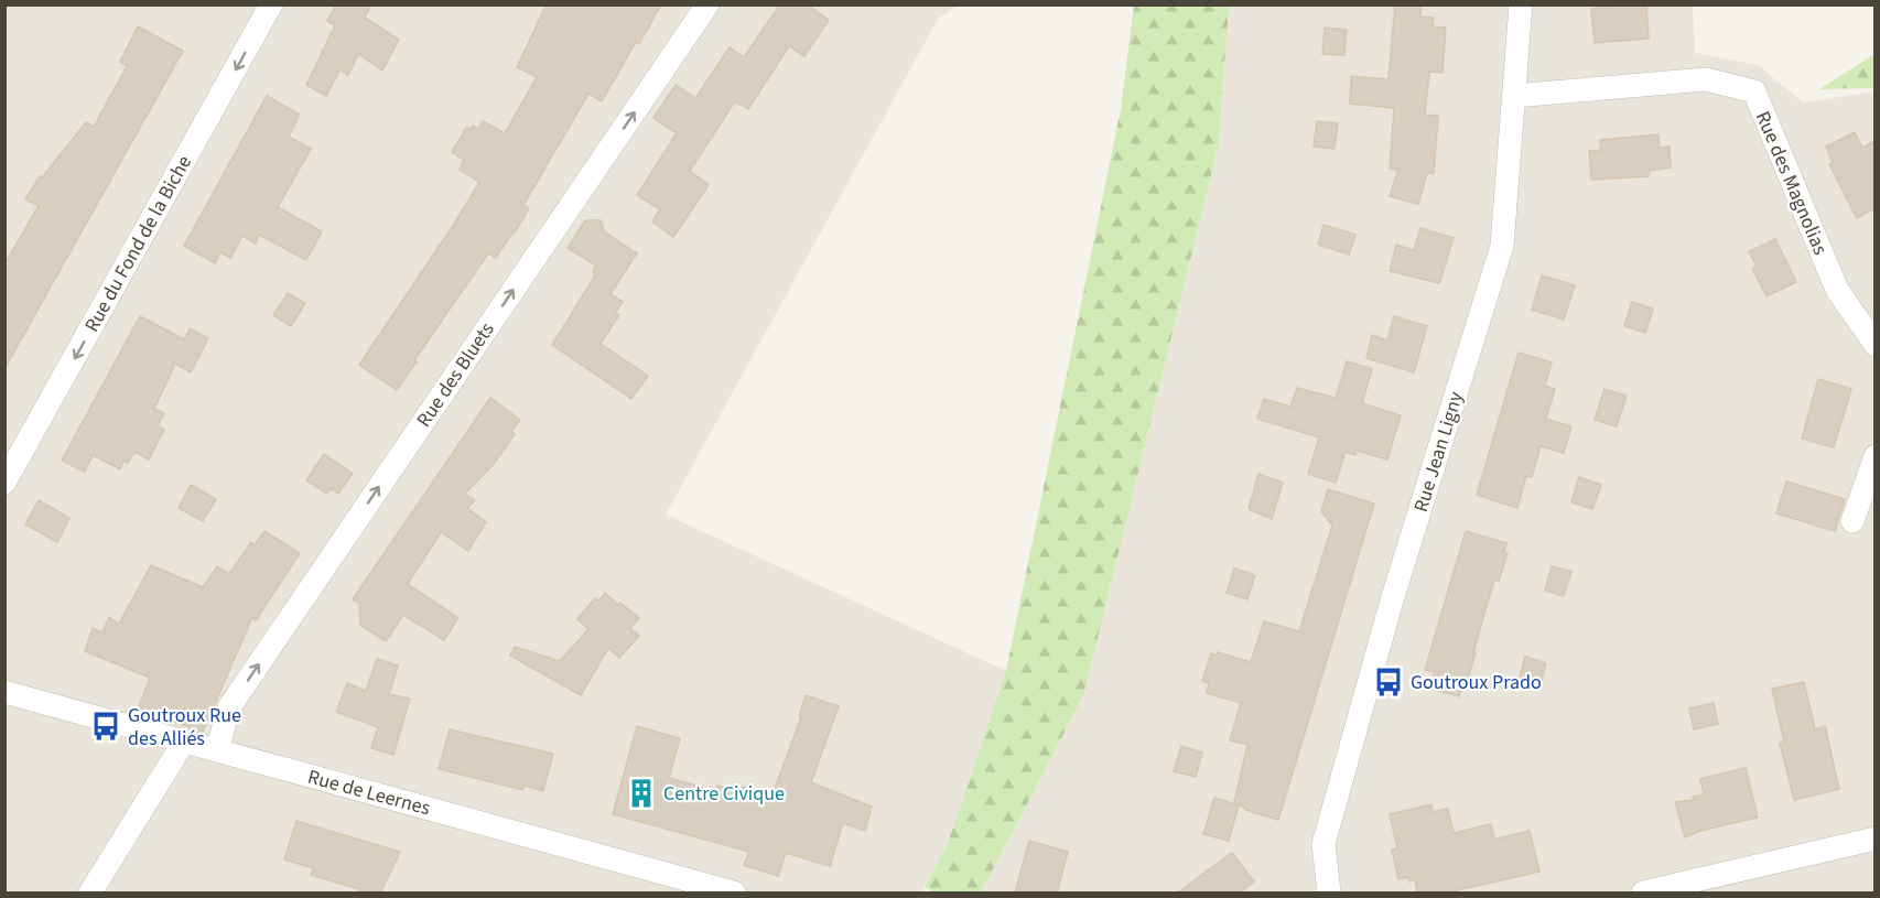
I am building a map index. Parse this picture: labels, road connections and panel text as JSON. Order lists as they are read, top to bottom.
{
  "streets": {
    "street": [
      "Rue des Magnolias",
      "Rue du Fond de la Biche",
      "Rue des Bluets",
      "Rue Jean Ligny",
      "Rue de Leernes"
    ]
  },
  "crossings": [
    ["Rue des Magnolias", "Rue Jean Ligny"],
    ["Rue des Bluets", "Rue de Leernes"]
  ],
  "one_way": ["Rue du Fond de la Biche", "Rue des Bluets"],
  "places": {
    "bus stop": ["Goutroux Prado", "Goutroux Rue des Alliés"],
    "building": ["Centre Civique"]
  }
}
